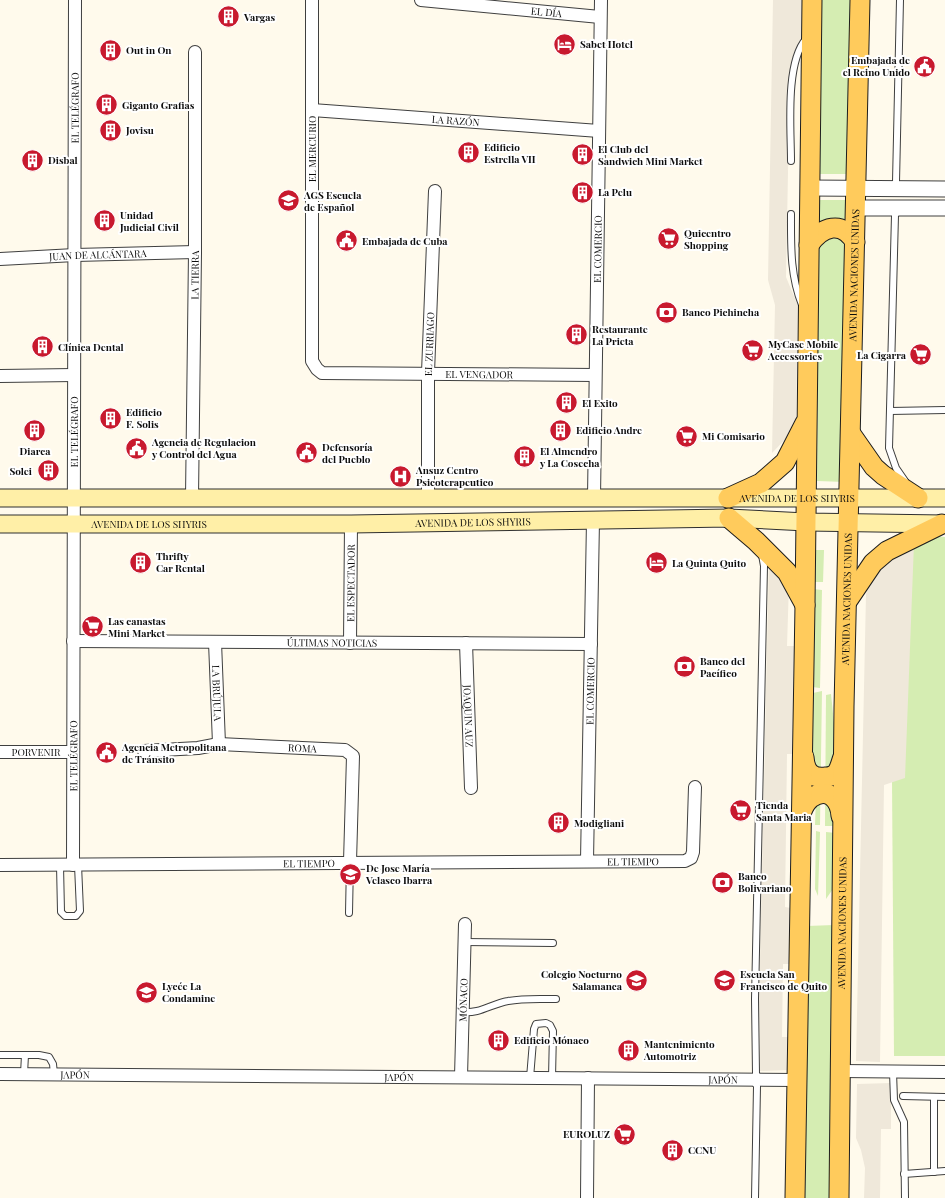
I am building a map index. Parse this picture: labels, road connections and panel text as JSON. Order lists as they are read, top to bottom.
{
  "streets": {
    "main road": ["AVENIDA NACIONES UNIDAS", "AVENIDA DE LOS SHYRIS"],
    "street": [
      "EL DÍA",
      "EL TELÉGRAFO",
      "LA RAZÓN",
      "EL MERCURIO",
      "EL COMERCIO",
      "JUAN DE ALCÁNTARA",
      "LA TIERRA",
      "EL ZURRIAGO",
      "EL VENGADOR",
      "EL ESPECTADOR",
      "ÚLTIMAS NOTICIAS",
      "LA BRÚJULA",
      "JOAQUIN AUZ",
      "ROMA",
      "PORVENIR",
      "EL TIEMPO",
      "MÓNACO",
      "JAPÓN"
    ]
  },
  "crossings": [
    ["EL DÍA", "EL COMERCIO"],
    ["EL TELÉGRAFO", "JUAN DE ALCÁNTARA"],
    ["EL TELÉGRAFO", "AVENIDA DE LOS SHYRIS"],
    ["EL TELÉGRAFO", "ÚLTIMAS NOTICIAS"],
    ["EL TELÉGRAFO", "PORVENIR"],
    ["EL TELÉGRAFO", "EL TIEMPO"],
    ["LA RAZÓN", "EL MERCURIO"],
    ["LA RAZÓN", "EL COMERCIO"],
    ["EL MERCURIO", "EL VENGADOR"],
    ["EL COMERCIO", "EL VENGADOR"],
    ["EL COMERCIO", "AVENIDA DE LOS SHYRIS"],
    ["EL COMERCIO", "ÚLTIMAS NOTICIAS"],
    ["EL COMERCIO", "EL TIEMPO"],
    ["JUAN DE ALCÁNTARA", "LA TIERRA"],
    ["LA TIERRA", "AVENIDA DE LOS SHYRIS"],
    ["AVENIDA NACIONES UNIDAS", "AVENIDA DE LOS SHYRIS"],
    ["EL ZURRIAGO", "EL VENGADOR"],
    ["EL ZURRIAGO", "AVENIDA DE LOS SHYRIS"],
    ["AVENIDA DE LOS SHYRIS", "EL ESPECTADOR"],
    ["EL ESPECTADOR", "ÚLTIMAS NOTICIAS"],
    ["ÚLTIMAS NOTICIAS", "LA BRÚJULA"],
    ["ÚLTIMAS NOTICIAS", "JOAQUIN AUZ"],
    ["LA BRÚJULA", "ROMA"],
    ["ROMA", "EL TIEMPO"],
    ["MÓNACO", "JAPÓN"]
  ],
  "places": {
    "building": [
      "Vargas",
      "Out in On",
      "Giganto Grafias",
      "Jovisu",
      "Edificio Estrella VII",
      "El Club del Sandwich Mini Market",
      "Disbal",
      "La Pelu",
      "Unidad Judicial Civil",
      "Restaurante La Prieta",
      "Clínica Dental",
      "El Exito",
      "Edificio F. Solis",
      "Edificio Andre",
      "Diarca",
      "El Almendro y La Cosecha",
      "Solei",
      "Thrifty Car Rental",
      "Modigliani",
      "Edificio Mónaco",
      "Mantenimiento Automotriz",
      "CCNU"
    ],
    "hotel": ["Sabet Hotel", "La Quinta Quito"],
    "public building": [
      "Embajada de el Reino Unido",
      "Embajada de Cuba",
      "Agencia de Regulacion y Control del Agua",
      "Defensoría del Pueblo",
      "Agencia Metropolitana de Tránsito"
    ],
    "school or university": [
      "AGS Escuela de Español",
      "De Jose María Velasco Ibarra",
      "Colegio Nocturno Salamanca",
      "Escuela San Francisco de Quito",
      "Lycée La Condamine"
    ],
    "supermarket": [
      "Quicentro Shopping",
      "MyCase Mobile Accessories",
      "La Cigarra",
      "Mi Comisario",
      "Las canastas Mini Market",
      "Tienda Santa Maria",
      "EUROLUZ"
    ],
    "bank": ["Banco Pichincha", "Banco del Pacífico", "Banco Bolivariano"],
    "hospital": ["Ansuz Centro Psicoterapeutico"]
  }
}
